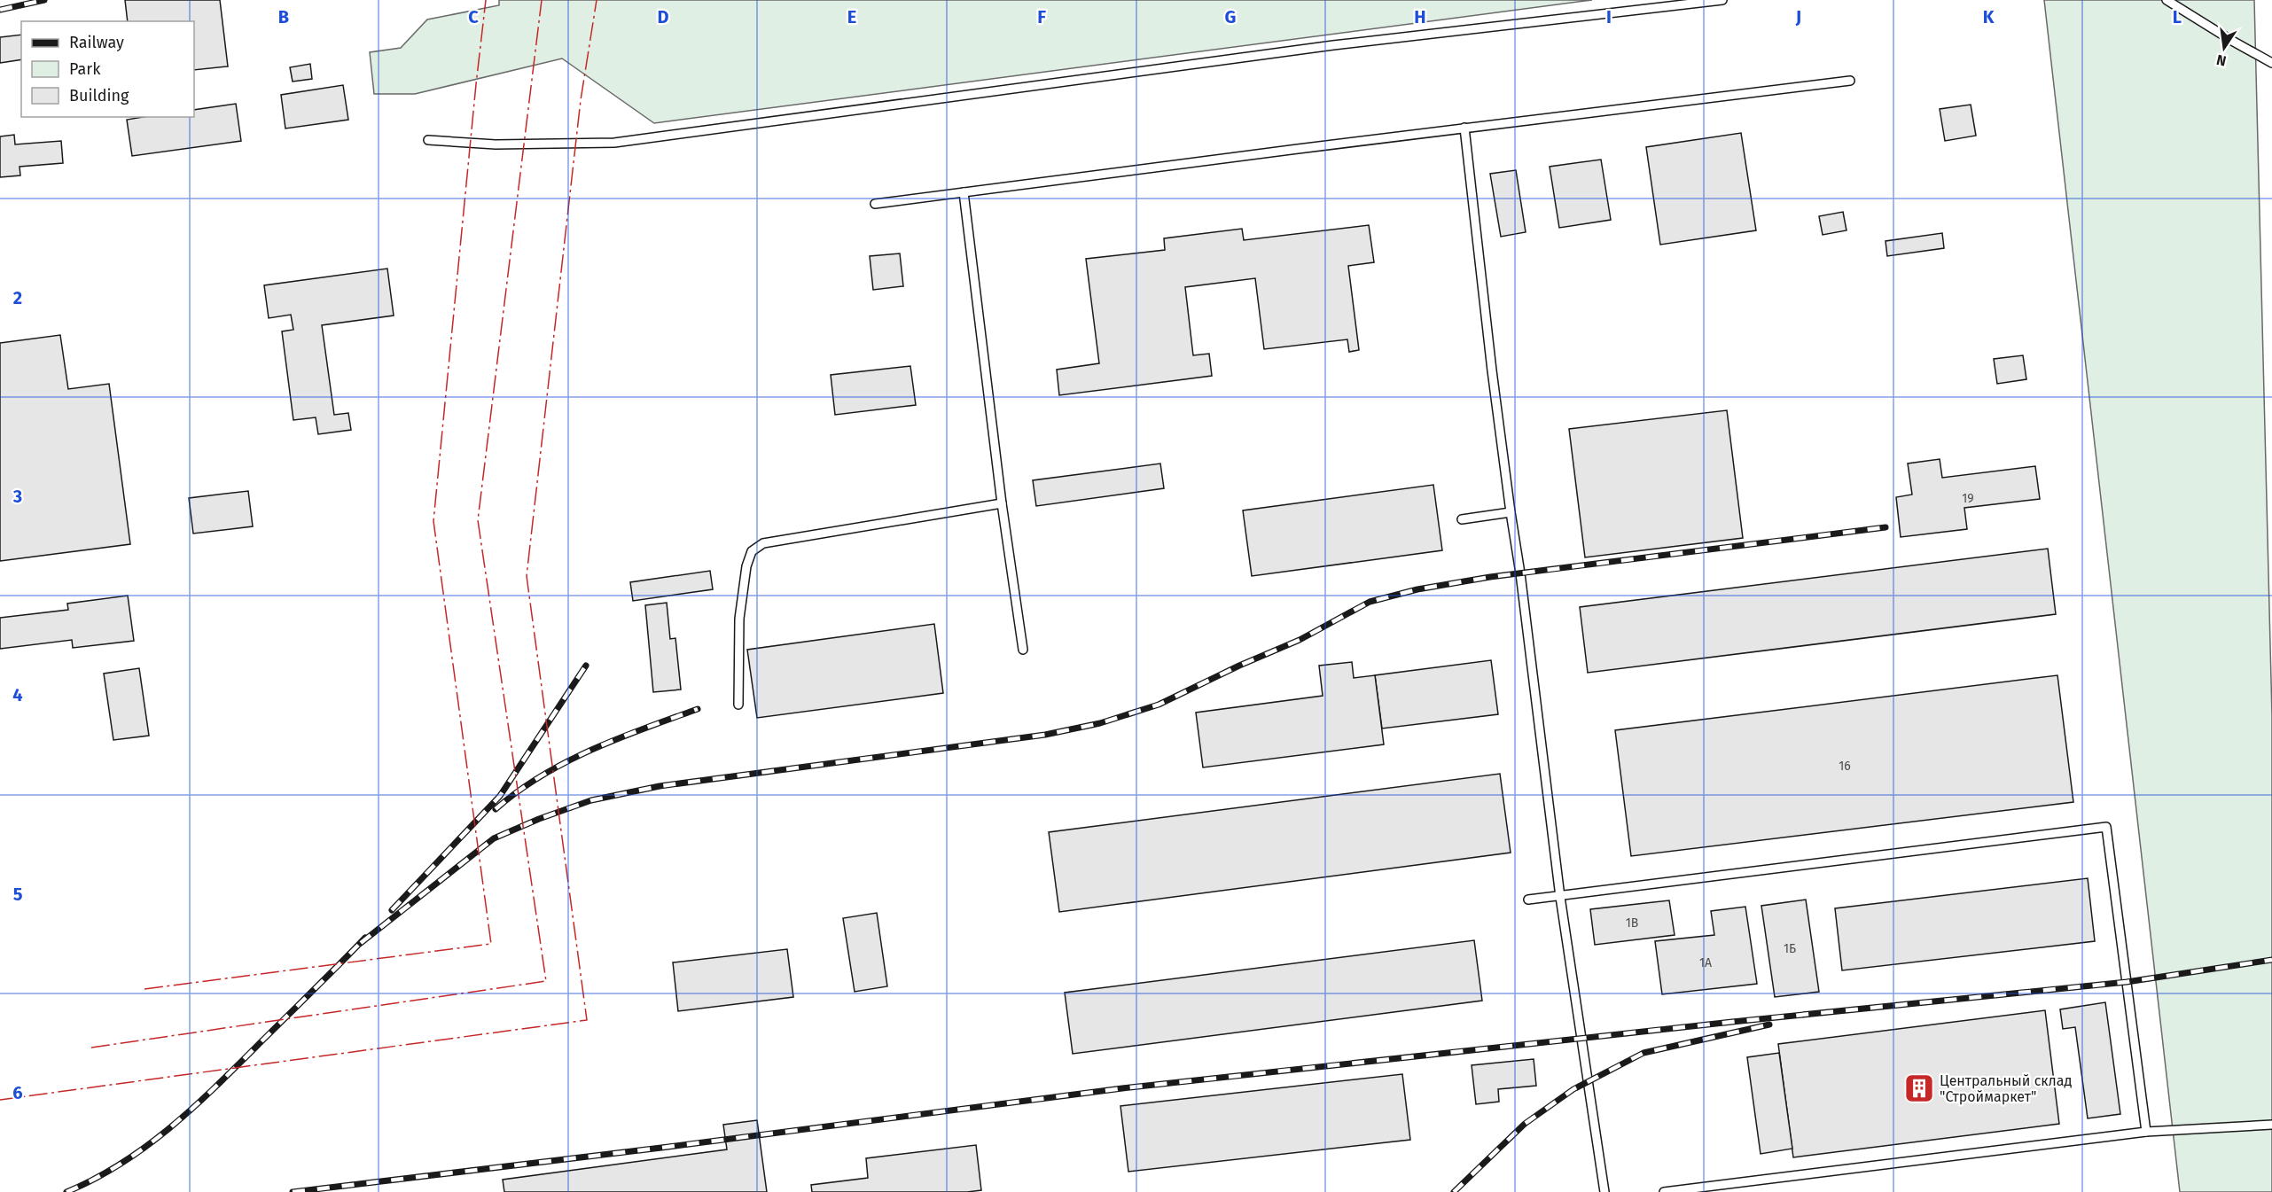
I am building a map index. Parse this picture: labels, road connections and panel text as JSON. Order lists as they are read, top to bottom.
{
  "places": {
    "building": ["Центральный склад \"Строймаркет\""]
  },
  "house_numbers": [
    "19",
    "16",
    "1В",
    "1Б",
    "1А"
  ],
  "legend": ["Railway", "Park", "Building"],
  "north": "bottom",
  "grid": {
    "columns": [
      "B",
      "C",
      "D",
      "E",
      "F",
      "G",
      "H",
      "I",
      "J",
      "K",
      "L"
    ],
    "rows": [
      "2",
      "3",
      "4",
      "5",
      "6"
    ]
  }
}
